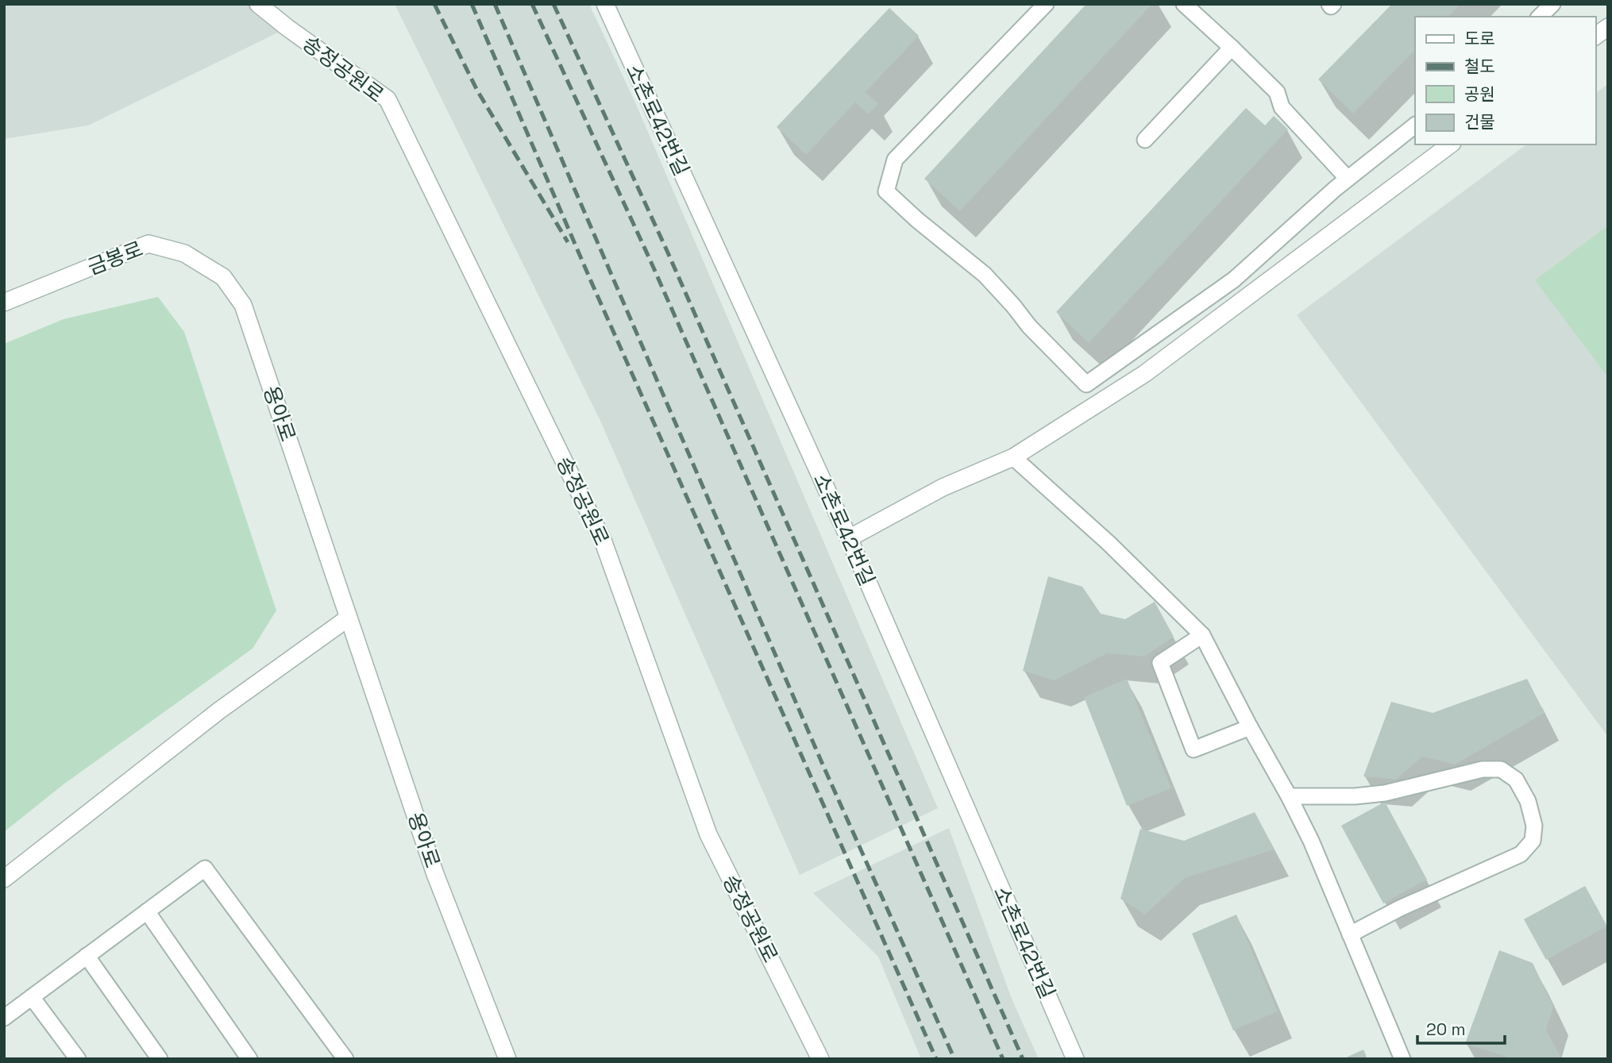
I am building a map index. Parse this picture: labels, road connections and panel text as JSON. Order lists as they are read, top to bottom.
{
  "streets": {
    "street": [
      "송정공원로",
      "소촌로42번길",
      "금봉로",
      "용아로"
    ]
  },
  "crossings": [
    ["금봉로", "용아로"]
  ],
  "legend": [
    "도로",
    "철도",
    "공원",
    "건물"
  ],
  "scale_bar": "20 m"
}
